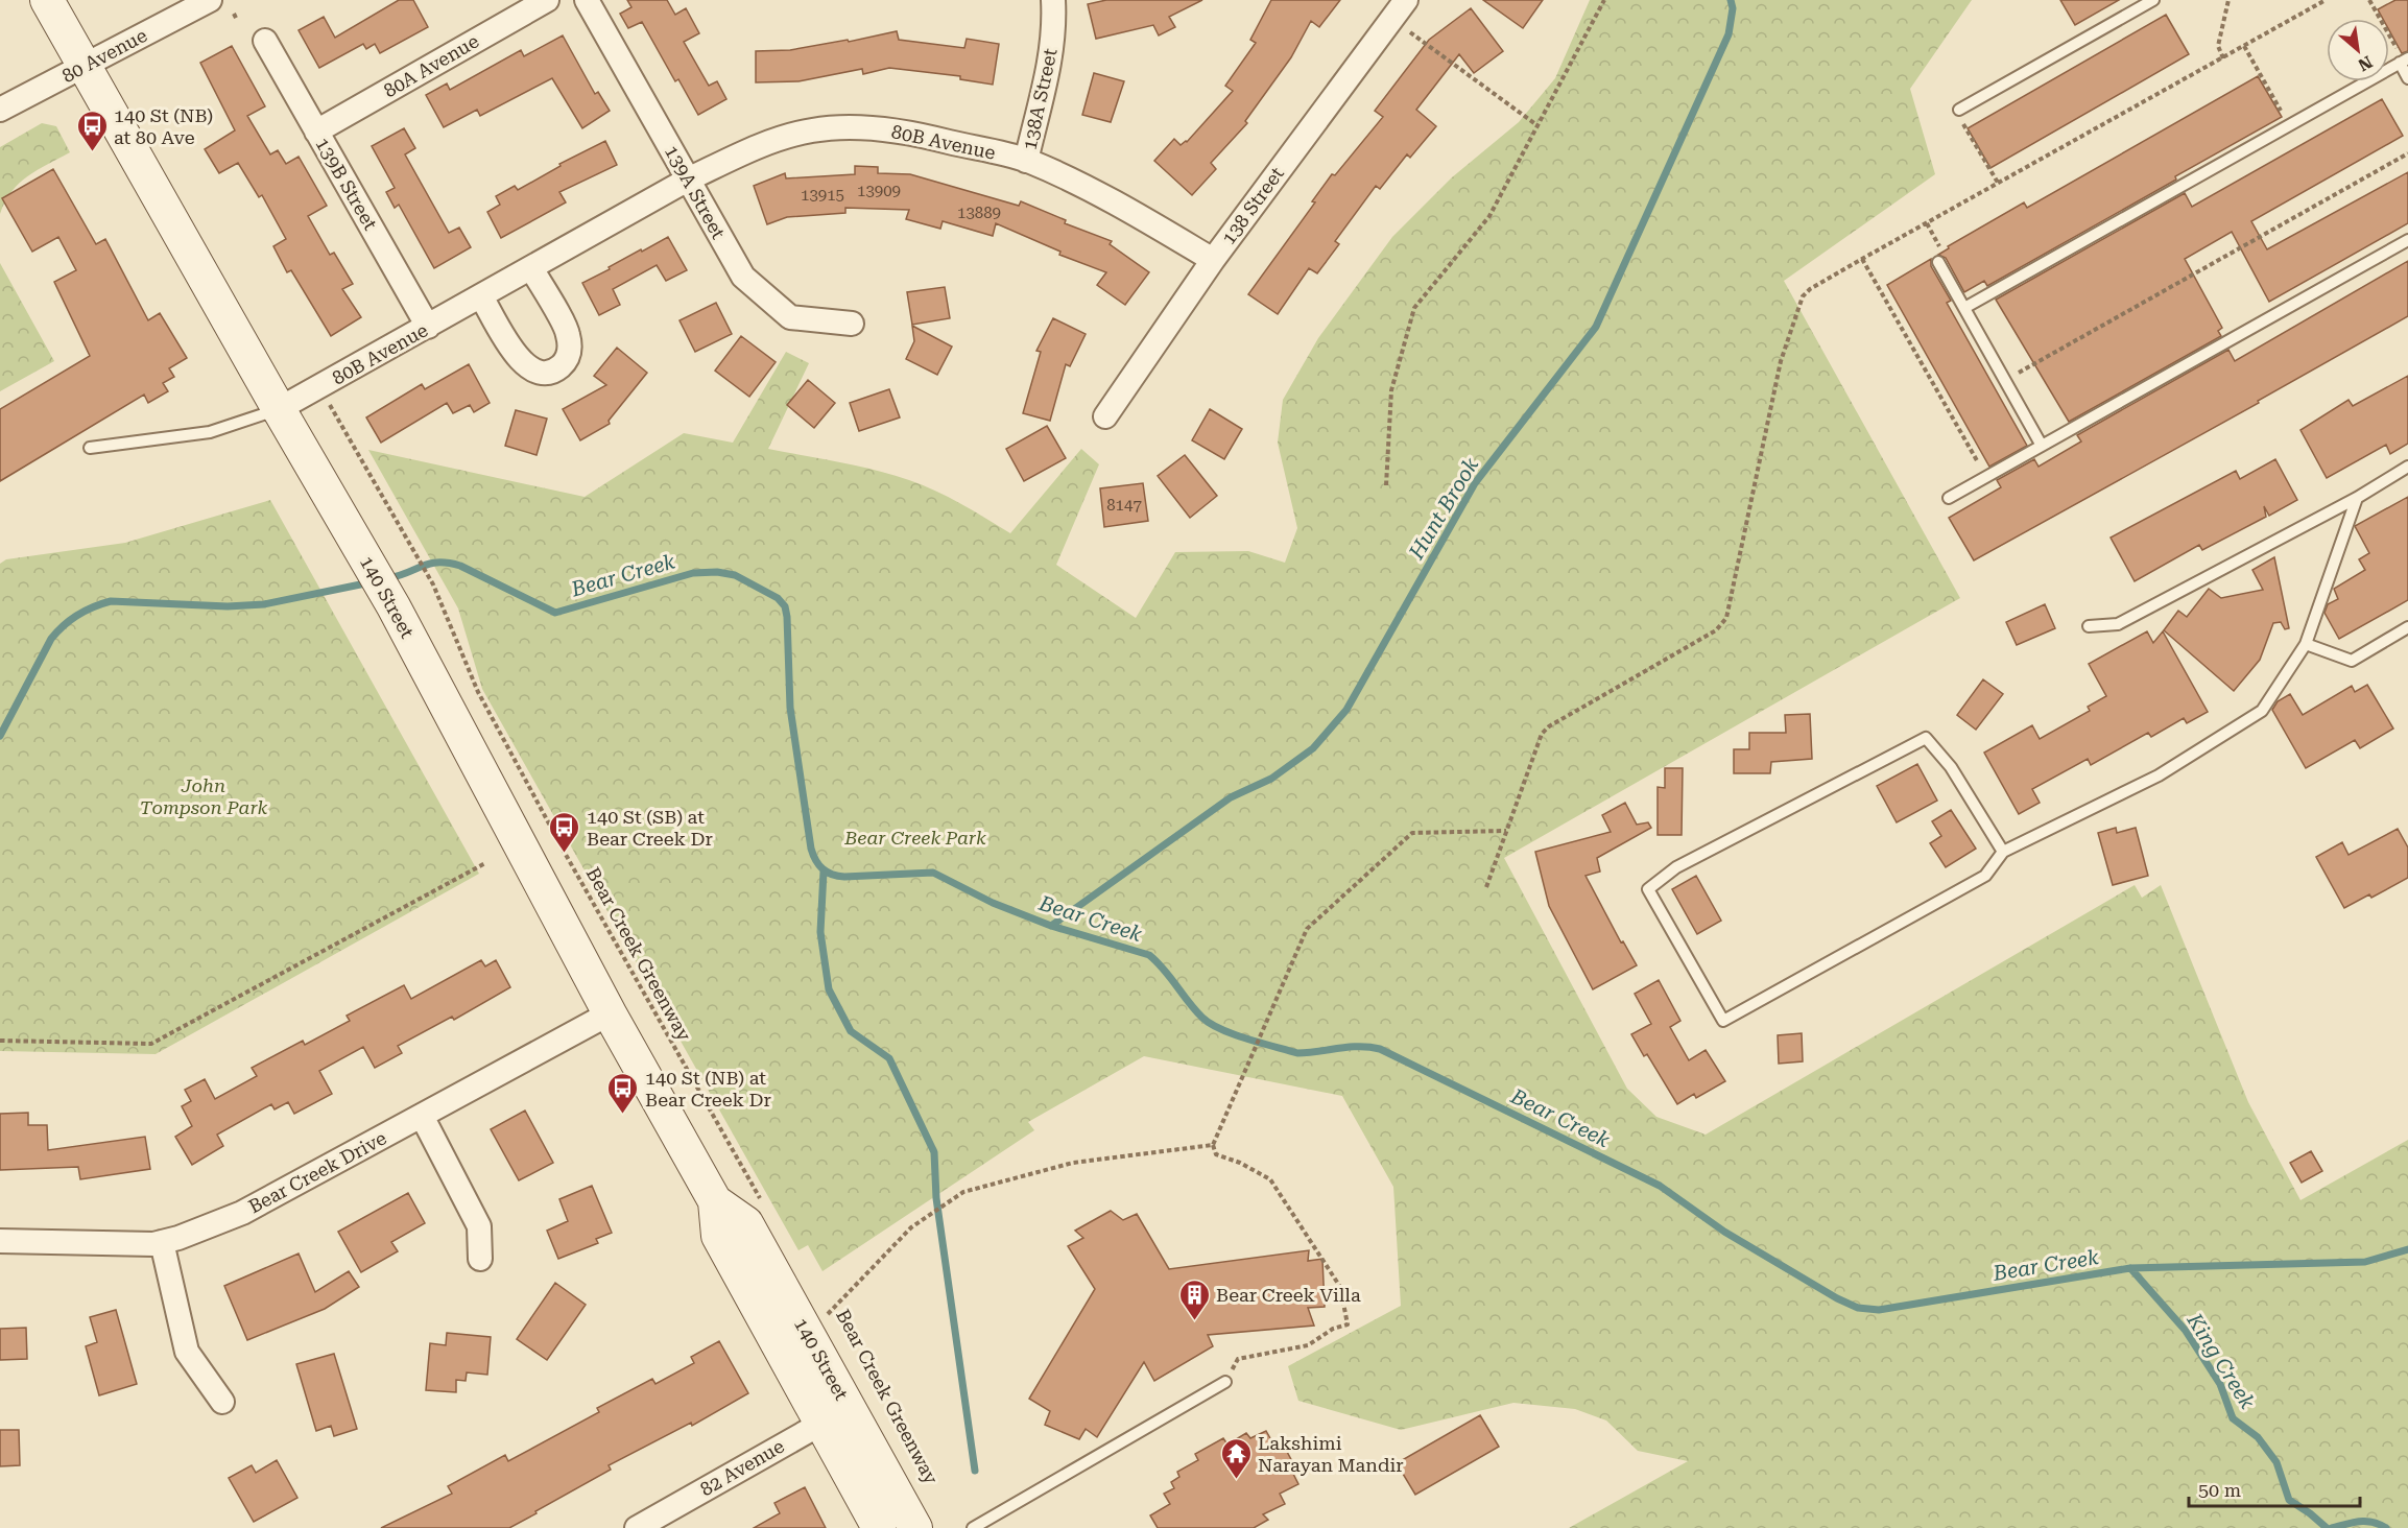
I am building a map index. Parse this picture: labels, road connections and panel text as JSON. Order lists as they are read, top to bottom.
{
  "streets": {
    "main road": ["140 Street"],
    "street": [
      "80 Avenue",
      "80A Avenue",
      "138A Street",
      "80B Avenue",
      "139B Street",
      "139A Street",
      "138 Street",
      "Bear Creek Drive",
      "82 Avenue"
    ],
    "path": ["Bear Creek Greenway"]
  },
  "crossings": [
    ["80 Avenue", "140 Street"],
    ["80A Avenue", "139B Street"],
    ["138A Street", "80B Avenue"],
    ["80B Avenue", "139B Street"],
    ["80B Avenue", "139A Street"],
    ["80B Avenue", "138 Street"],
    ["80B Avenue", "140 Street"],
    ["140 Street", "Bear Creek Drive"],
    ["140 Street", "82 Avenue"]
  ],
  "water": ["Hunt Brook", "Bear Creek", "King Creek"],
  "parks": ["John Tompson Park", "Bear Creek Park"],
  "places": {
    "bus stop": ["140 St (NB) at 80 Ave", "140 St (SB) at Bear Creek Dr", "140 St (NB) at Bear Creek Dr"],
    "building": ["Bear Creek Villa"],
    "temple": ["Lakshimi Narayan Mandir"]
  },
  "house_numbers": [
    "13909",
    "13915",
    "13889",
    "8147"
  ],
  "scale_bar": "50 m",
  "north": "bottom right"
}
